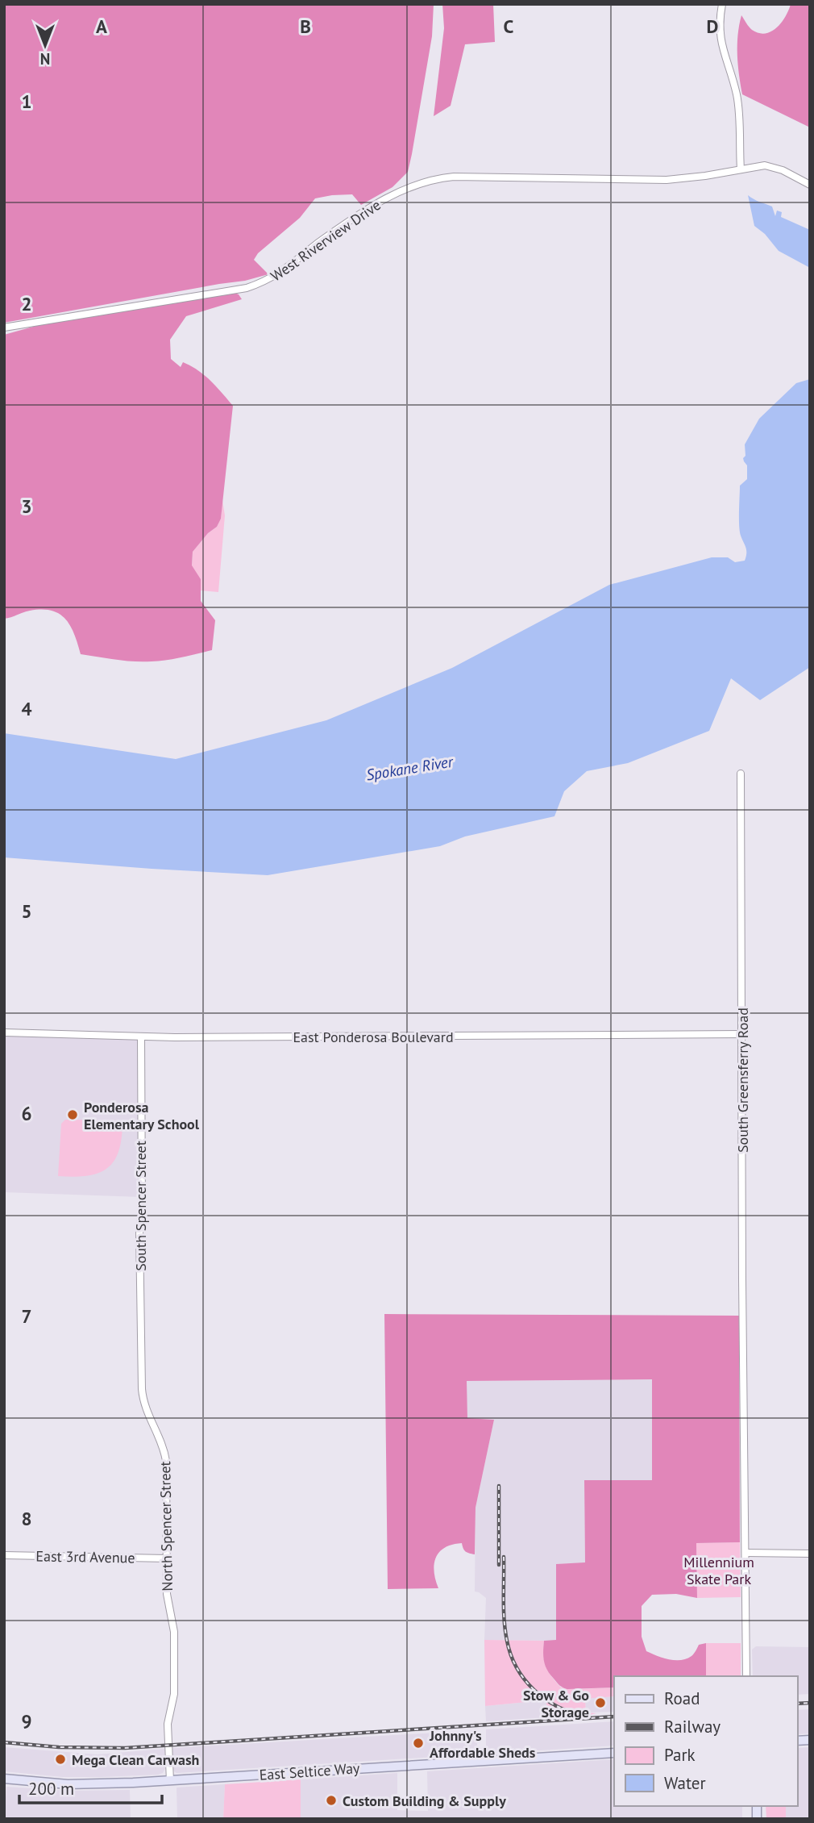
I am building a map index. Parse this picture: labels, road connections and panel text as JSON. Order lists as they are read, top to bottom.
{
  "streets": {
    "main road": ["East Seltice Way"],
    "street": [
      "West Riverview Drive",
      "East Ponderosa Boulevard",
      "South Greensferry Road",
      "South Spencer Street",
      "North Spencer Street",
      "East 3rd Avenue"
    ]
  },
  "crossings": [
    ["East Ponderosa Boulevard", "South Greensferry Road"],
    ["East Ponderosa Boulevard", "South Spencer Street"],
    ["South Spencer Street", "North Spencer Street"],
    ["North Spencer Street", "East 3rd Avenue"],
    ["North Spencer Street", "East Seltice Way"]
  ],
  "water": ["Spokane River"],
  "parks": ["Millennium Skate Park"],
  "places": [
    "Ponderosa Elementary School",
    "Stow & Go Storage",
    "Johnny's Affordable Sheds",
    "Mega Clean Carwash",
    "Custom Building & Supply"
  ],
  "legend": [
    "Road",
    "Railway",
    "Park",
    "Water"
  ],
  "scale_bar": "200 m",
  "north": "bottom",
  "grid": {
    "columns": [
      "A",
      "B",
      "C",
      "D"
    ],
    "rows": [
      "1",
      "2",
      "3",
      "4",
      "5",
      "6",
      "7",
      "8",
      "9"
    ]
  }
}
